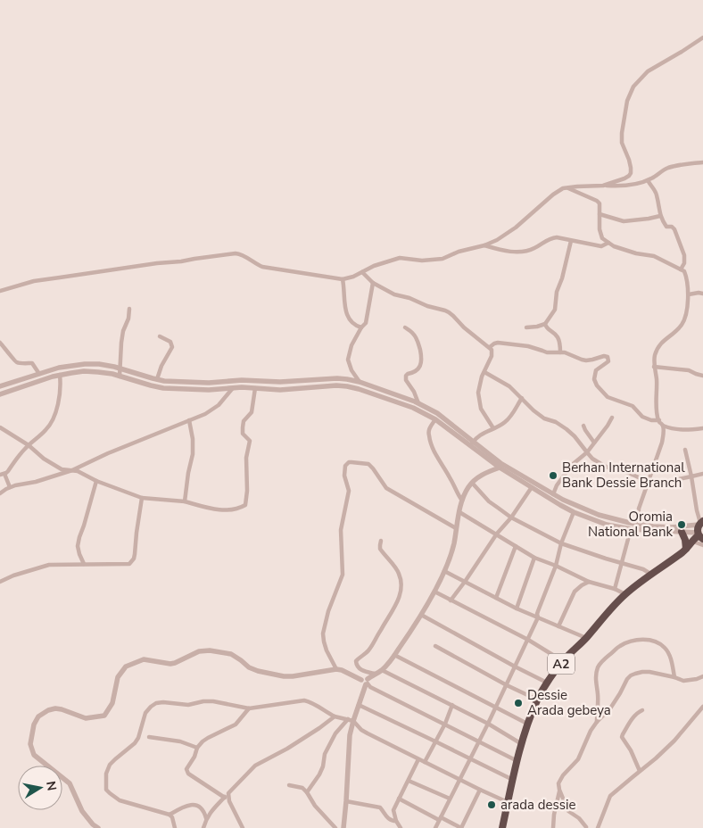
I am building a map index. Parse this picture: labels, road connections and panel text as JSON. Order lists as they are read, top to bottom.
{
  "streets": {
    "highway": ["A2"]
  },
  "places": [
    "Berhan International Bank Dessie Branch",
    "Oromia National Bank",
    "Dessie Arada gebeya",
    "arada dessie"
  ],
  "north": "right"
}
